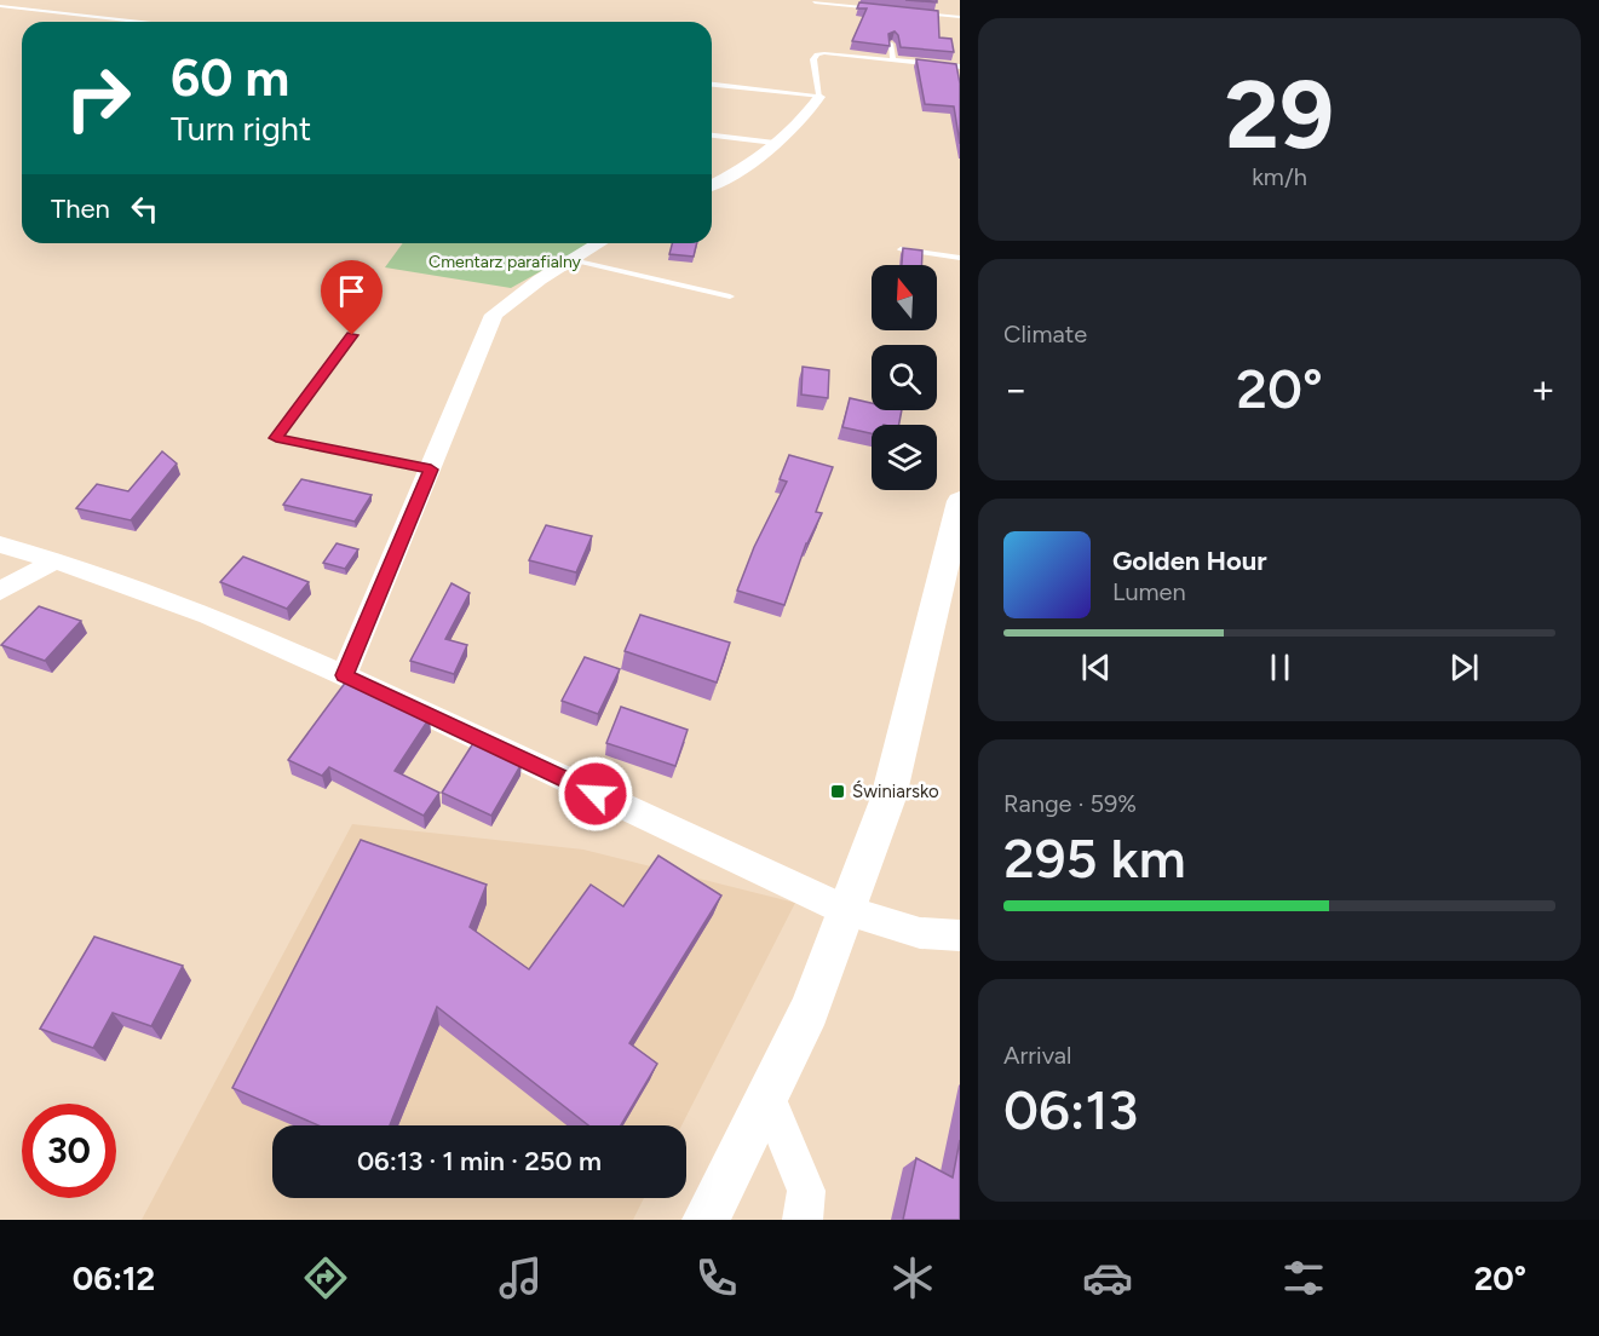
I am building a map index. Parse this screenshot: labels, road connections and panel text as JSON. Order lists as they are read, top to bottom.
{
  "parks": ["Cmentarz parafialny"],
  "places": {
    "transit": ["Świniarsko"]
  },
  "north": "top",
  "page": {
    "tile": [
      ["29", "km/h"],
      "Climate",
      ["Range · 59%", "295 km"],
      ["Arrival", "06:13"]
    ],
    "turn": ["60 m", "Turn right"],
    "then": "Then",
    "heat": ["−", "20°", "+"],
    "song": ["Golden Hour", "Lumen"],
    "limit": "30",
    "trip": "06:13 · 1 min · 250 m",
    "tabs": ["06:12", "20°"]
  }
}
